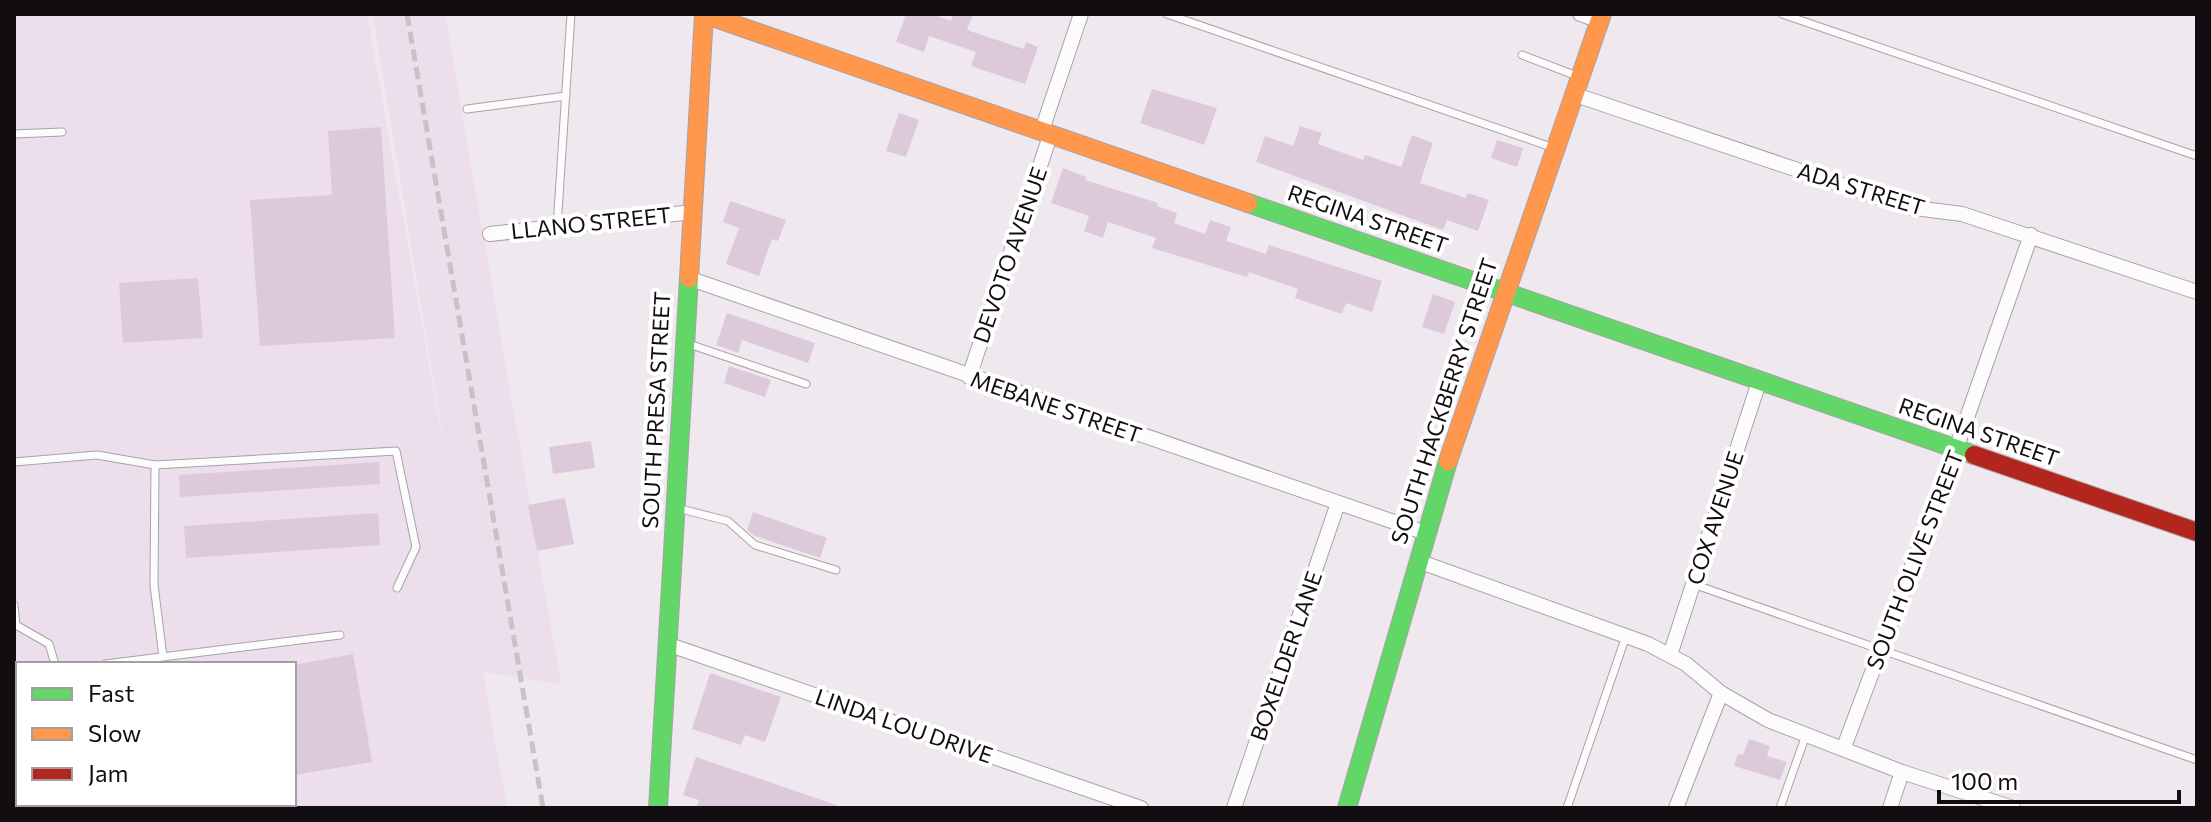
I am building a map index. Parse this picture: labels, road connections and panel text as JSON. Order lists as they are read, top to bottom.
{
  "streets": {
    "main road": ["REGINA STREET", "SOUTH HACKBERRY STREET", "SOUTH PRESA STREET"],
    "street": [
      "ADA STREET",
      "LLANO STREET",
      "DEVOTO AVENUE",
      "MEBANE STREET",
      "COX AVENUE",
      "SOUTH OLIVE STREET",
      "BOXELDER LANE",
      "LINDA LOU DRIVE"
    ]
  },
  "crossings": [
    ["ADA STREET", "SOUTH HACKBERRY STREET"],
    ["ADA STREET", "SOUTH OLIVE STREET"],
    ["REGINA STREET", "DEVOTO AVENUE"],
    ["REGINA STREET", "SOUTH HACKBERRY STREET"],
    ["REGINA STREET", "SOUTH PRESA STREET"],
    ["REGINA STREET", "COX AVENUE"],
    ["REGINA STREET", "SOUTH OLIVE STREET"],
    ["LLANO STREET", "SOUTH PRESA STREET"],
    ["DEVOTO AVENUE", "MEBANE STREET"],
    ["SOUTH HACKBERRY STREET", "MEBANE STREET"],
    ["MEBANE STREET", "SOUTH PRESA STREET"],
    ["MEBANE STREET", "BOXELDER LANE"],
    ["SOUTH PRESA STREET", "LINDA LOU DRIVE"]
  ],
  "legend": ["Fast", "Slow", "Jam"],
  "scale_bar": "100 m"
}
